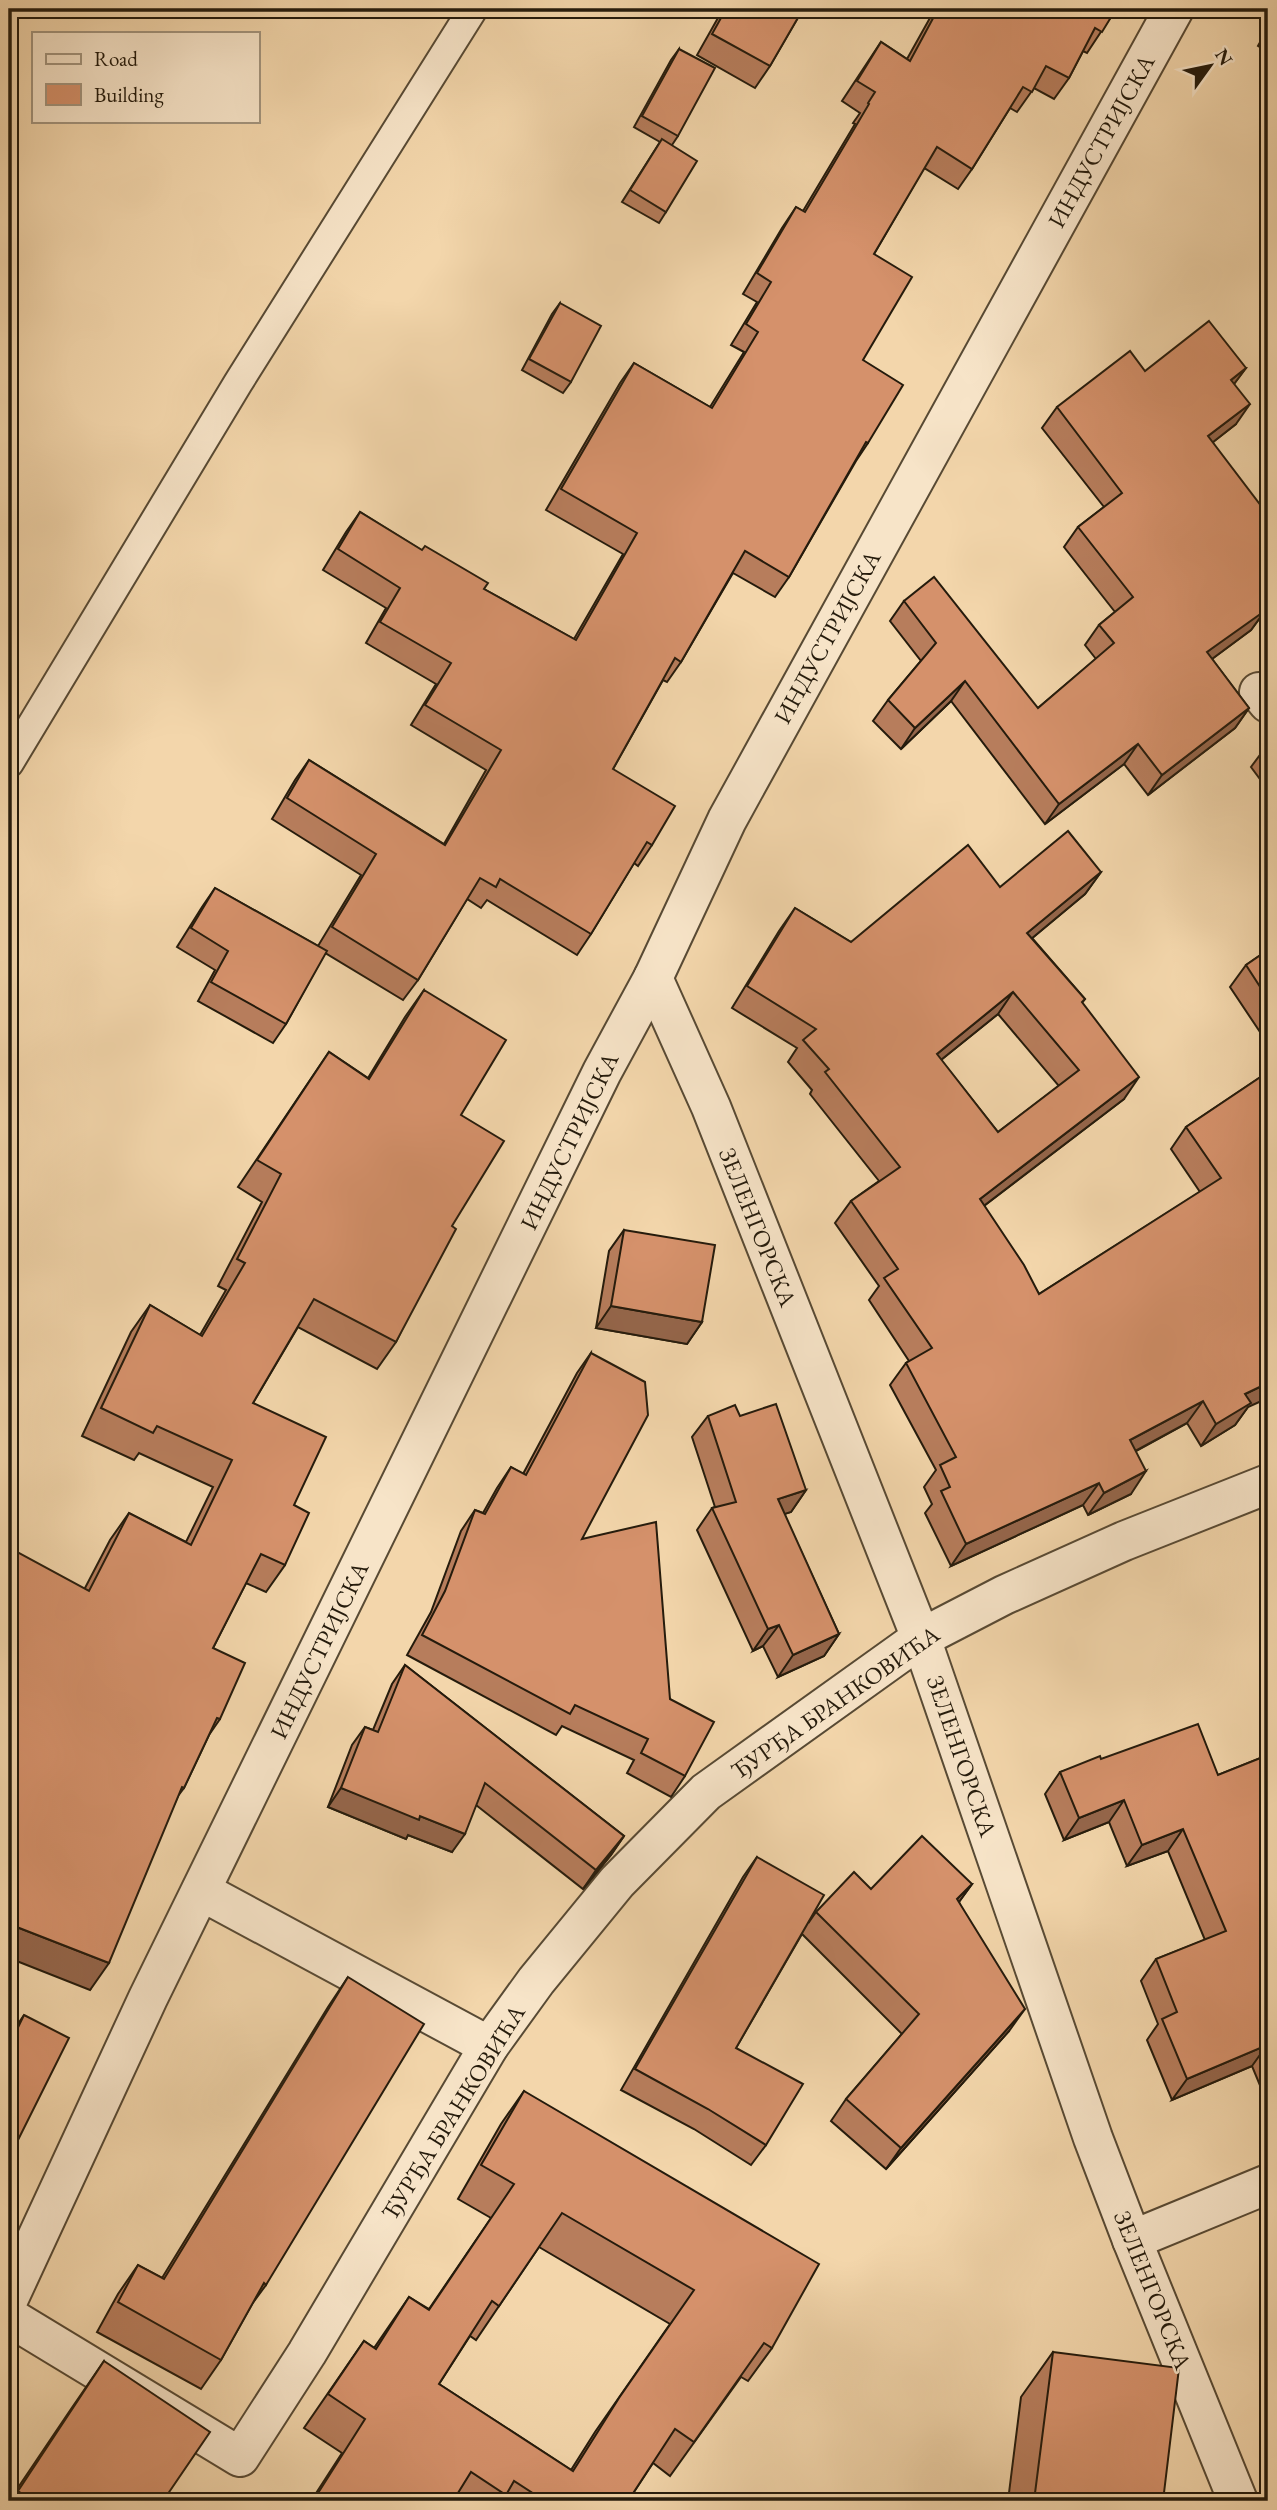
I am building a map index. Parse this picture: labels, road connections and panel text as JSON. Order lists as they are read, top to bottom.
{
  "streets": {
    "street": ["ИНДУСТРИЈСКА", "ЗЕЛЕНГОРСКА", "ЂУРЂА БРАНКОВИЋА"]
  },
  "crossings": [
    ["ИНДУСТРИЈСКА", "ЗЕЛЕНГОРСКА"],
    ["ЗЕЛЕНГОРСКА", "ЂУРЂА БРАНКОВИЋА"]
  ],
  "legend": ["Road", "Building"],
  "north": "top right"
}
